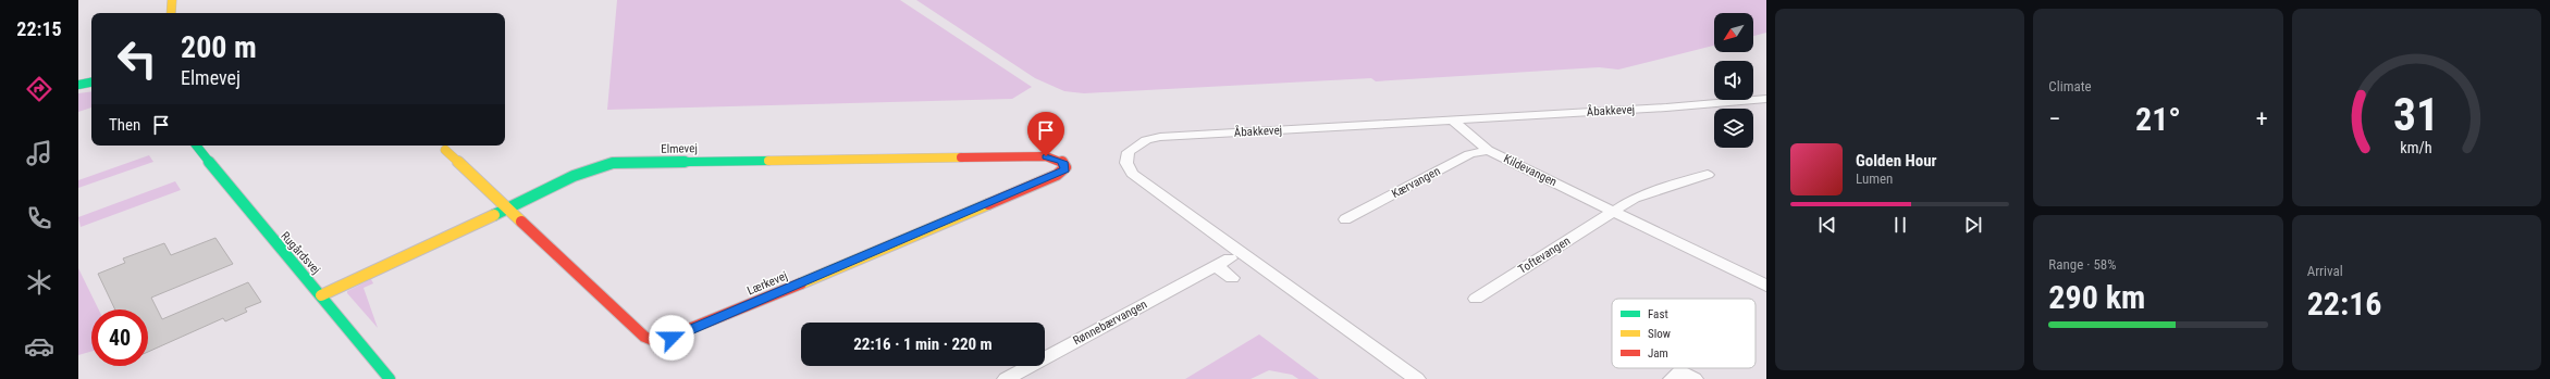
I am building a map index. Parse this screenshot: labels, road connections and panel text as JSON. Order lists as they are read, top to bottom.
{
  "streets": {
    "street": [
      "Åbakkevej",
      "Elmevej",
      "Kildevangen",
      "Kærvangen",
      "Rugårdsvej",
      "Toftevangen",
      "Lærkevej",
      "Rønnebærvangen"
    ]
  },
  "crossings": [
    ["Åbakkevej", "Kildevangen"],
    ["Elmevej", "Rugårdsvej"],
    ["Elmevej", "Lærkevej"],
    ["Kildevangen", "Kærvangen"],
    ["Kildevangen", "Toftevangen"]
  ],
  "legend": ["Fast", "Slow", "Jam"],
  "north": "bottom left",
  "page": {
    "tabs": "22:15",
    "tile": [
      "Climate",
      ["Range · 58%", "290 km"],
      ["Arrival", "22:16"]
    ],
    "turn": ["200 m", "Elmevej"],
    "heat": ["−", "21°", "+"],
    "then": "Then",
    "song": ["Golden Hour", "Lumen"],
    "limit": "40",
    "trip": "22:16 · 1 min · 220 m",
    "gauge": ["31", "km/h"]
  }
}
